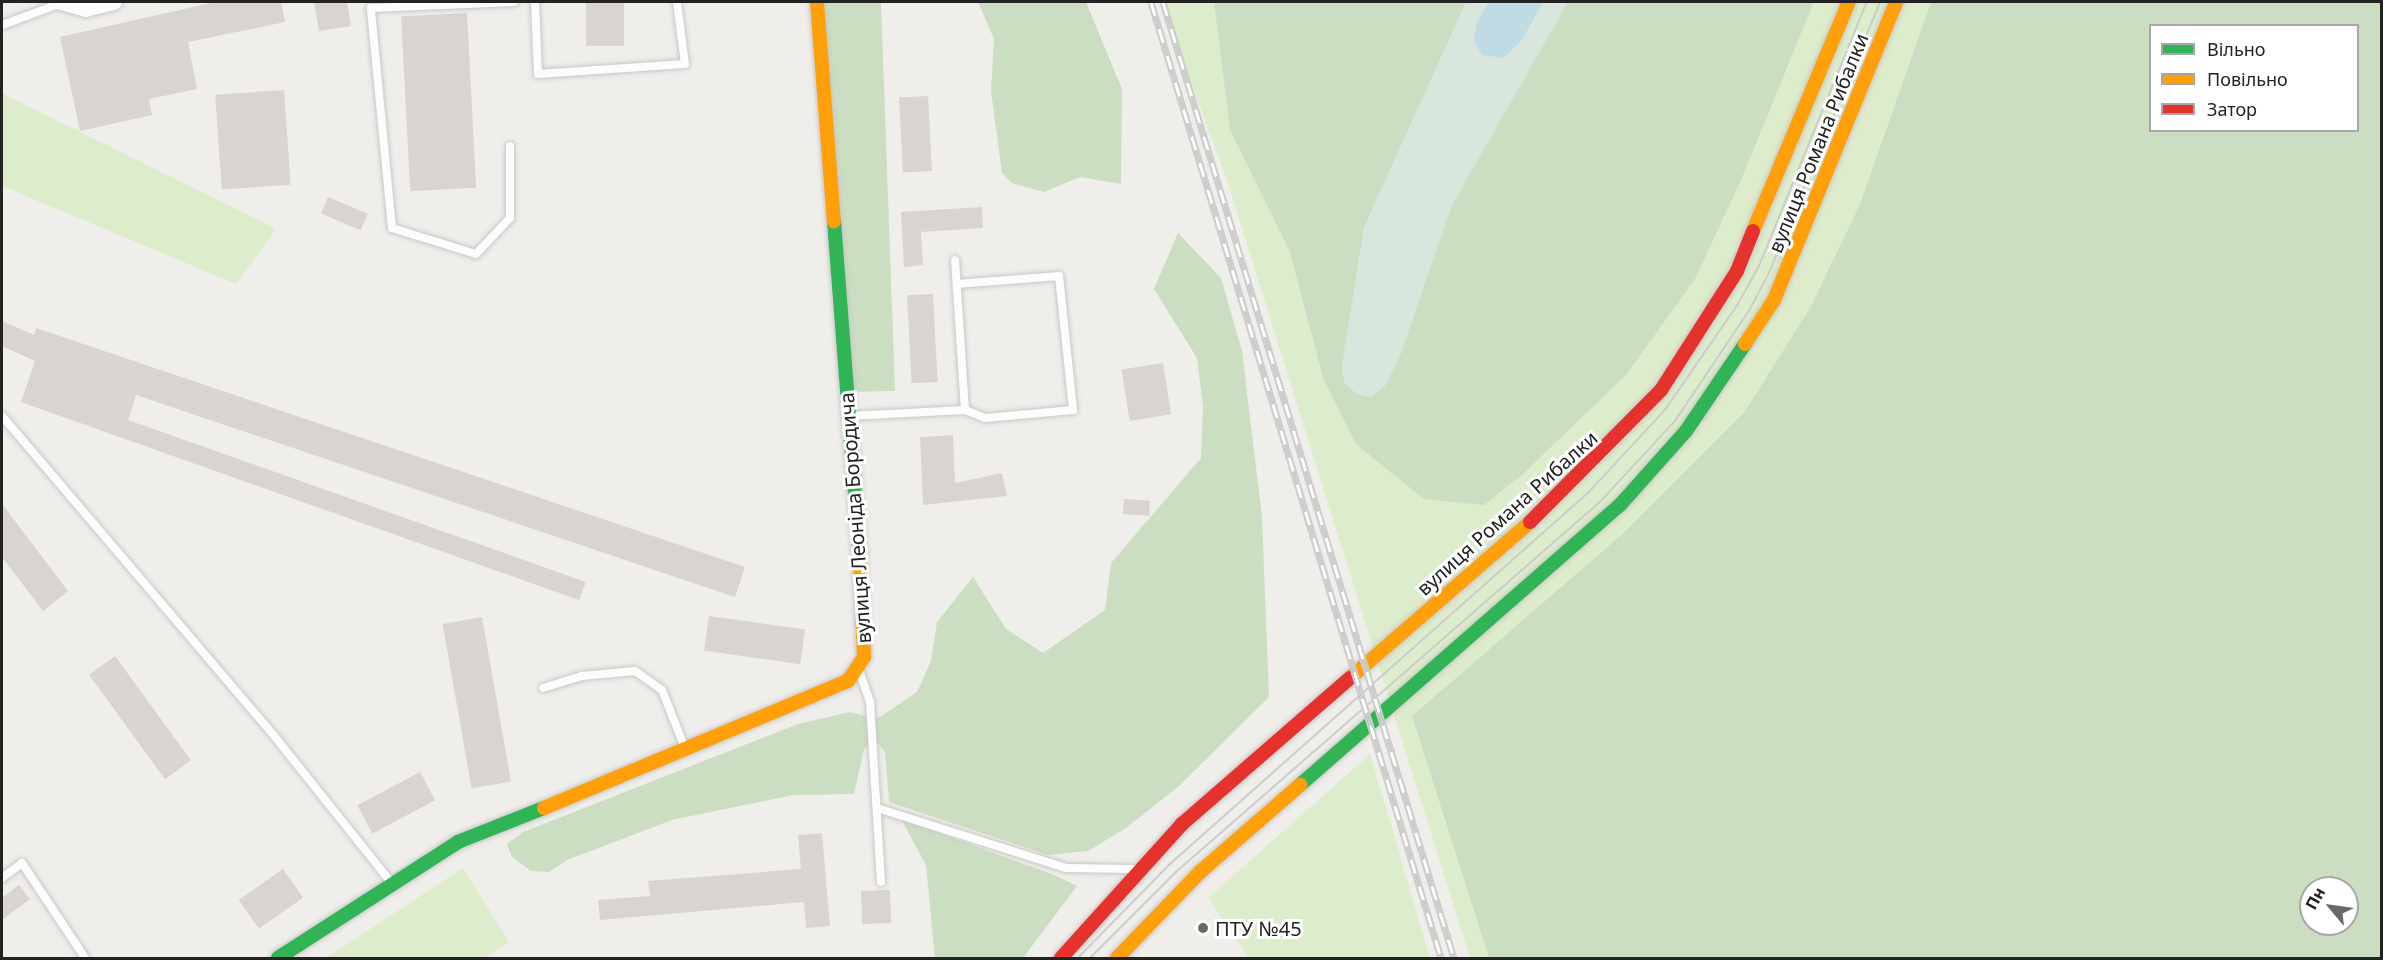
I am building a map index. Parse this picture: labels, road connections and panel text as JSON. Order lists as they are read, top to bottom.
{
  "streets": {
    "main road": ["вулиця Романа Рибалки", "вулиця Леоніда Бородича"]
  },
  "places": ["ПТУ №45"],
  "legend": ["Вільно", "Повільно", "Затор"],
  "north": "top left"
}
